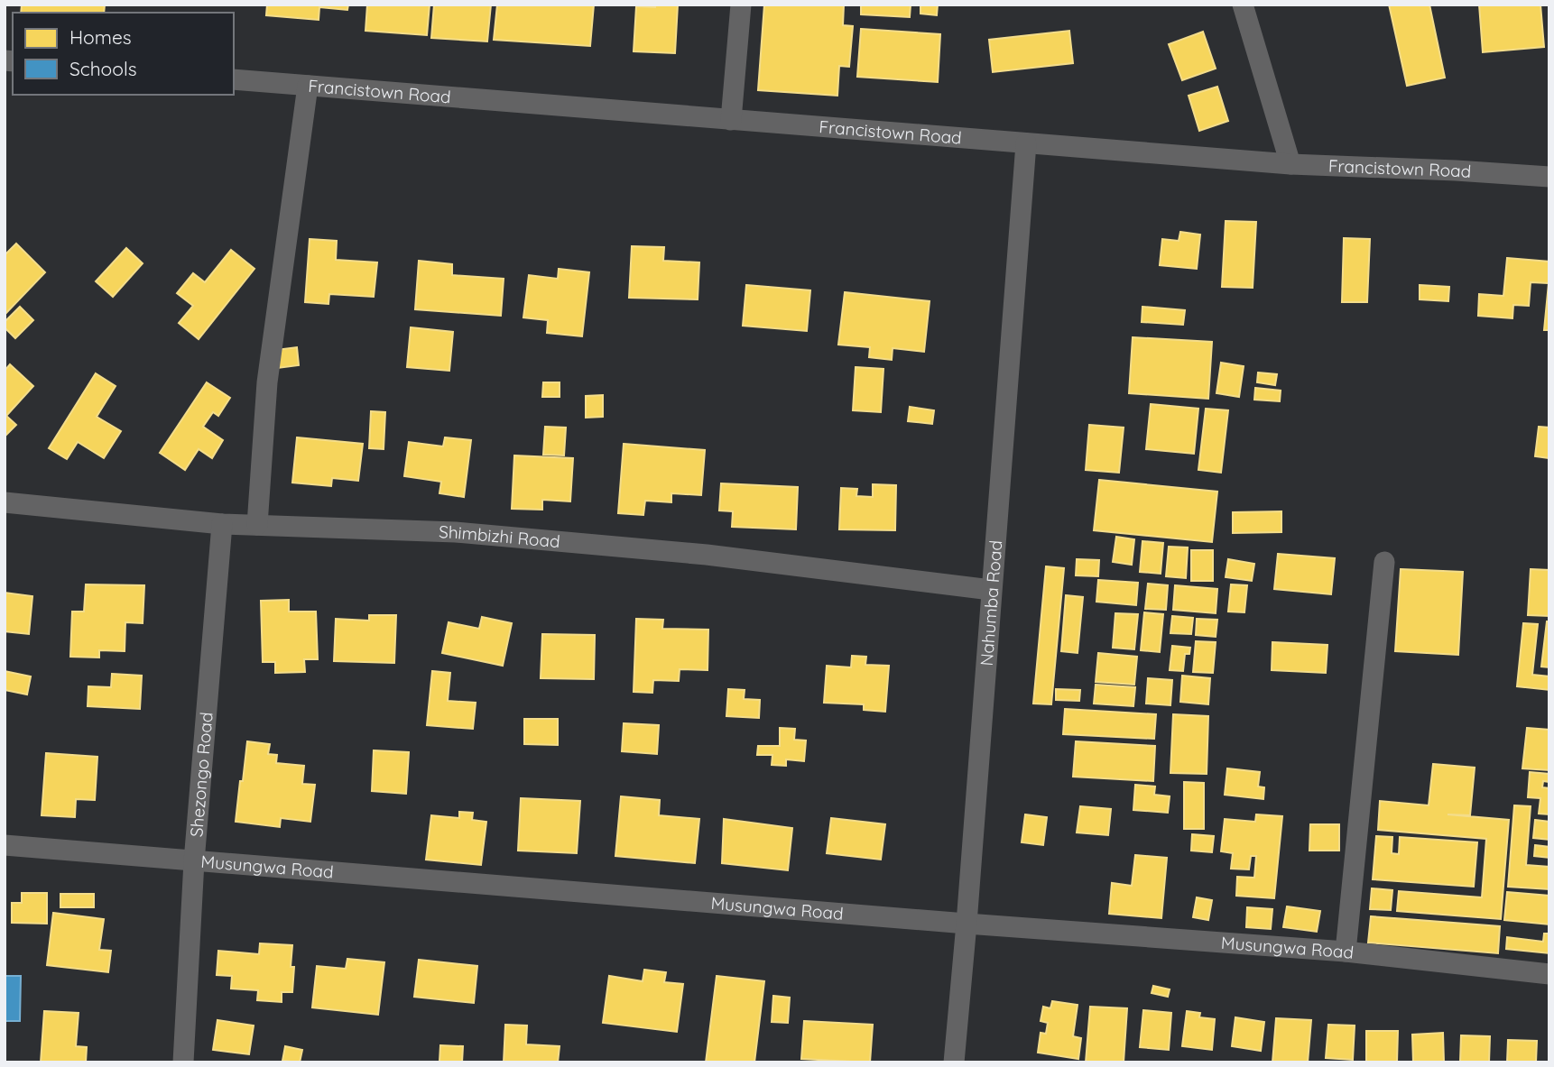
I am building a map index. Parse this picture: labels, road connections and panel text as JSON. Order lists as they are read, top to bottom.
{
  "streets": {
    "street": [
      "Francistown Road",
      "Shimbizhi Road",
      "Nahumba Road",
      "Shezongo Road",
      "Musungwa Road"
    ]
  },
  "crossings": [
    ["Francistown Road", "Nahumba Road"],
    ["Shimbizhi Road", "Nahumba Road"],
    ["Shimbizhi Road", "Shezongo Road"],
    ["Nahumba Road", "Musungwa Road"],
    ["Shezongo Road", "Musungwa Road"]
  ],
  "legend": ["Homes", "Schools"]
}
